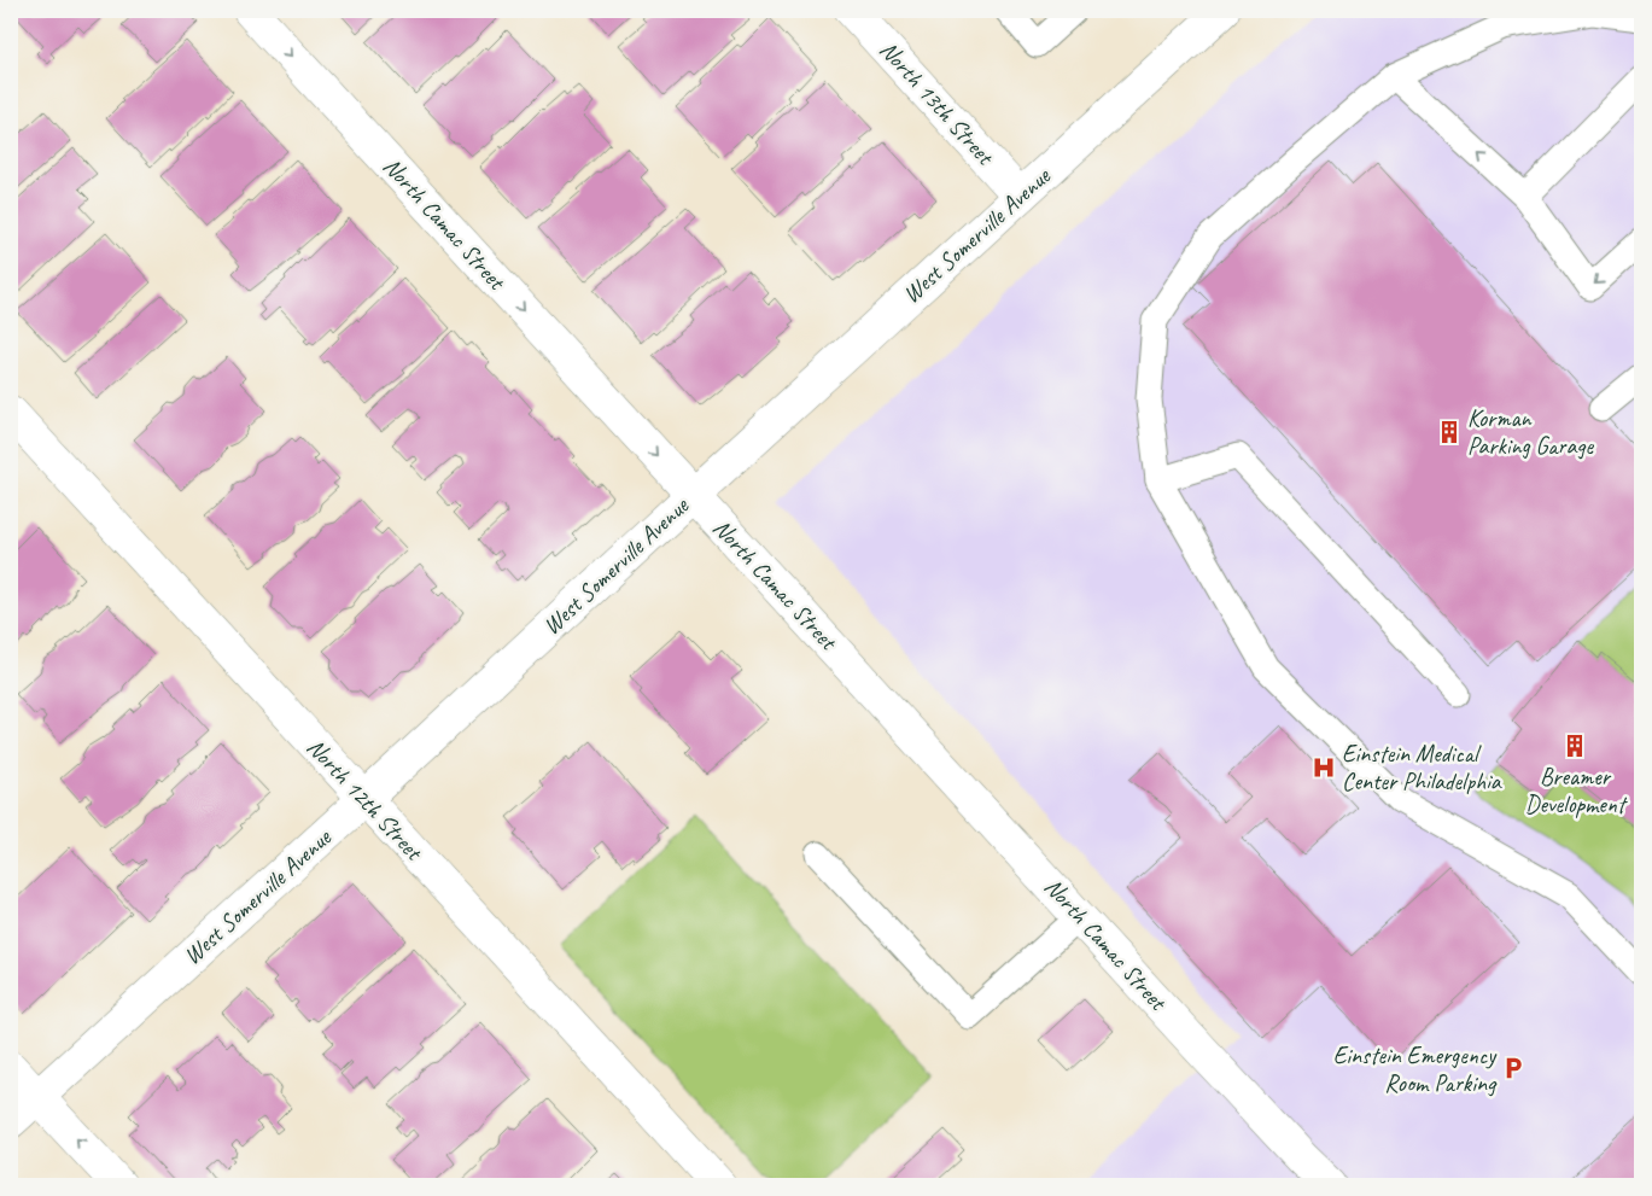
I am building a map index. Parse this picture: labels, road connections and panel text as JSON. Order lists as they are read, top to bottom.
{
  "streets": {
    "street": [
      "North 13th Street",
      "North Camac Street",
      "West Somerville Avenue",
      "North 12th Street"
    ]
  },
  "crossings": [
    ["North 13th Street", "West Somerville Avenue"],
    ["North Camac Street", "West Somerville Avenue"],
    ["West Somerville Avenue", "North 12th Street"]
  ],
  "one_way": ["North Camac Street"],
  "places": {
    "building": ["Korman Parking Garage", "Breamer Development"],
    "hospital": ["Einstein Medical Center Philadelphia"],
    "parking": ["Einstein Emergency Room Parking"]
  }
}
